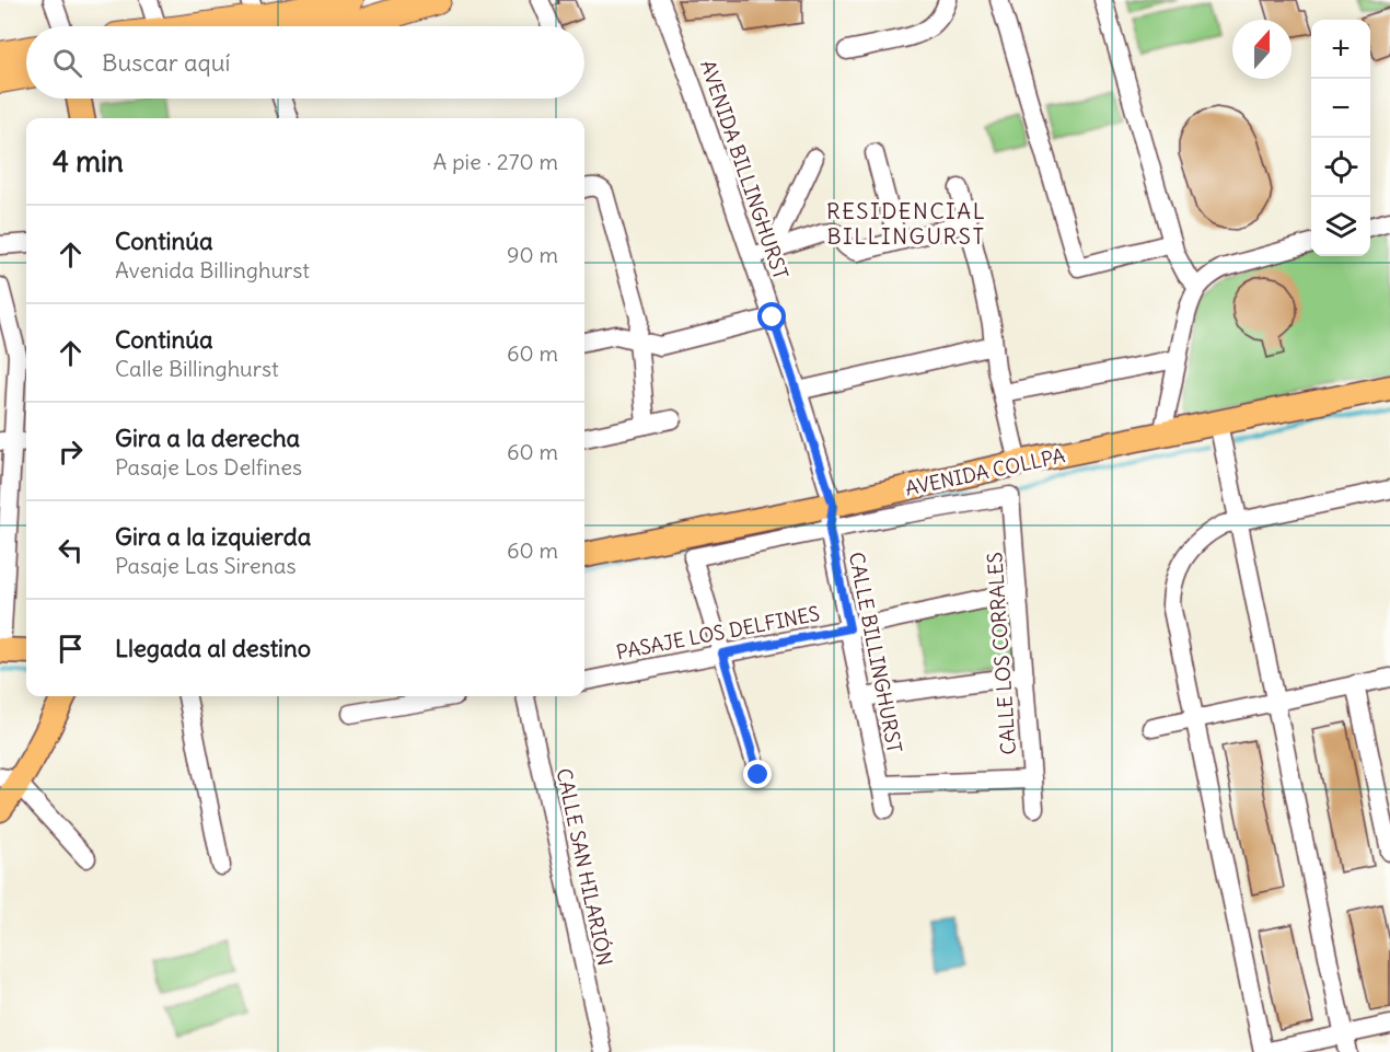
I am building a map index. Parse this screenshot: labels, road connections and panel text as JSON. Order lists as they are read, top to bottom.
{
  "streets": {
    "main road": ["AVENIDA COLLPA"],
    "street": [
      "AVENIDA BILLINGHURST",
      "PASAJE LOS DELFINES",
      "CALLE BILLINGHURST",
      "CALLE LOS CORRALES",
      "CALLE SAN HILARIÓN"
    ]
  },
  "crossings": [
    ["AVENIDA BILLINGHURST", "AVENIDA COLLPA"],
    ["AVENIDA BILLINGHURST", "CALLE BILLINGHURST"],
    ["AVENIDA COLLPA", "CALLE BILLINGHURST"],
    ["PASAJE LOS DELFINES", "CALLE BILLINGHURST"],
    ["PASAJE LOS DELFINES", "CALLE LOS CORRALES"]
  ],
  "districts": ["RESIDENCIAL BILLINGURST"],
  "north": "top",
  "page": {
    "map_buttons": ["+", "−"],
    "search": "Buscar aquí",
    "heading": ["4 min", "A pie · 270 m"],
    "list": [
      ["Continúa", "Avenida Billinghurst", "90 m"],
      ["Continúa", "Calle Billinghurst", "60 m"],
      ["Gira a la derecha", "Pasaje Los Delfines", "60 m"],
      ["Gira a la izquierda", "Pasaje Las Sirenas", "60 m"],
      "Llegada al destino"
    ]
  }
}
